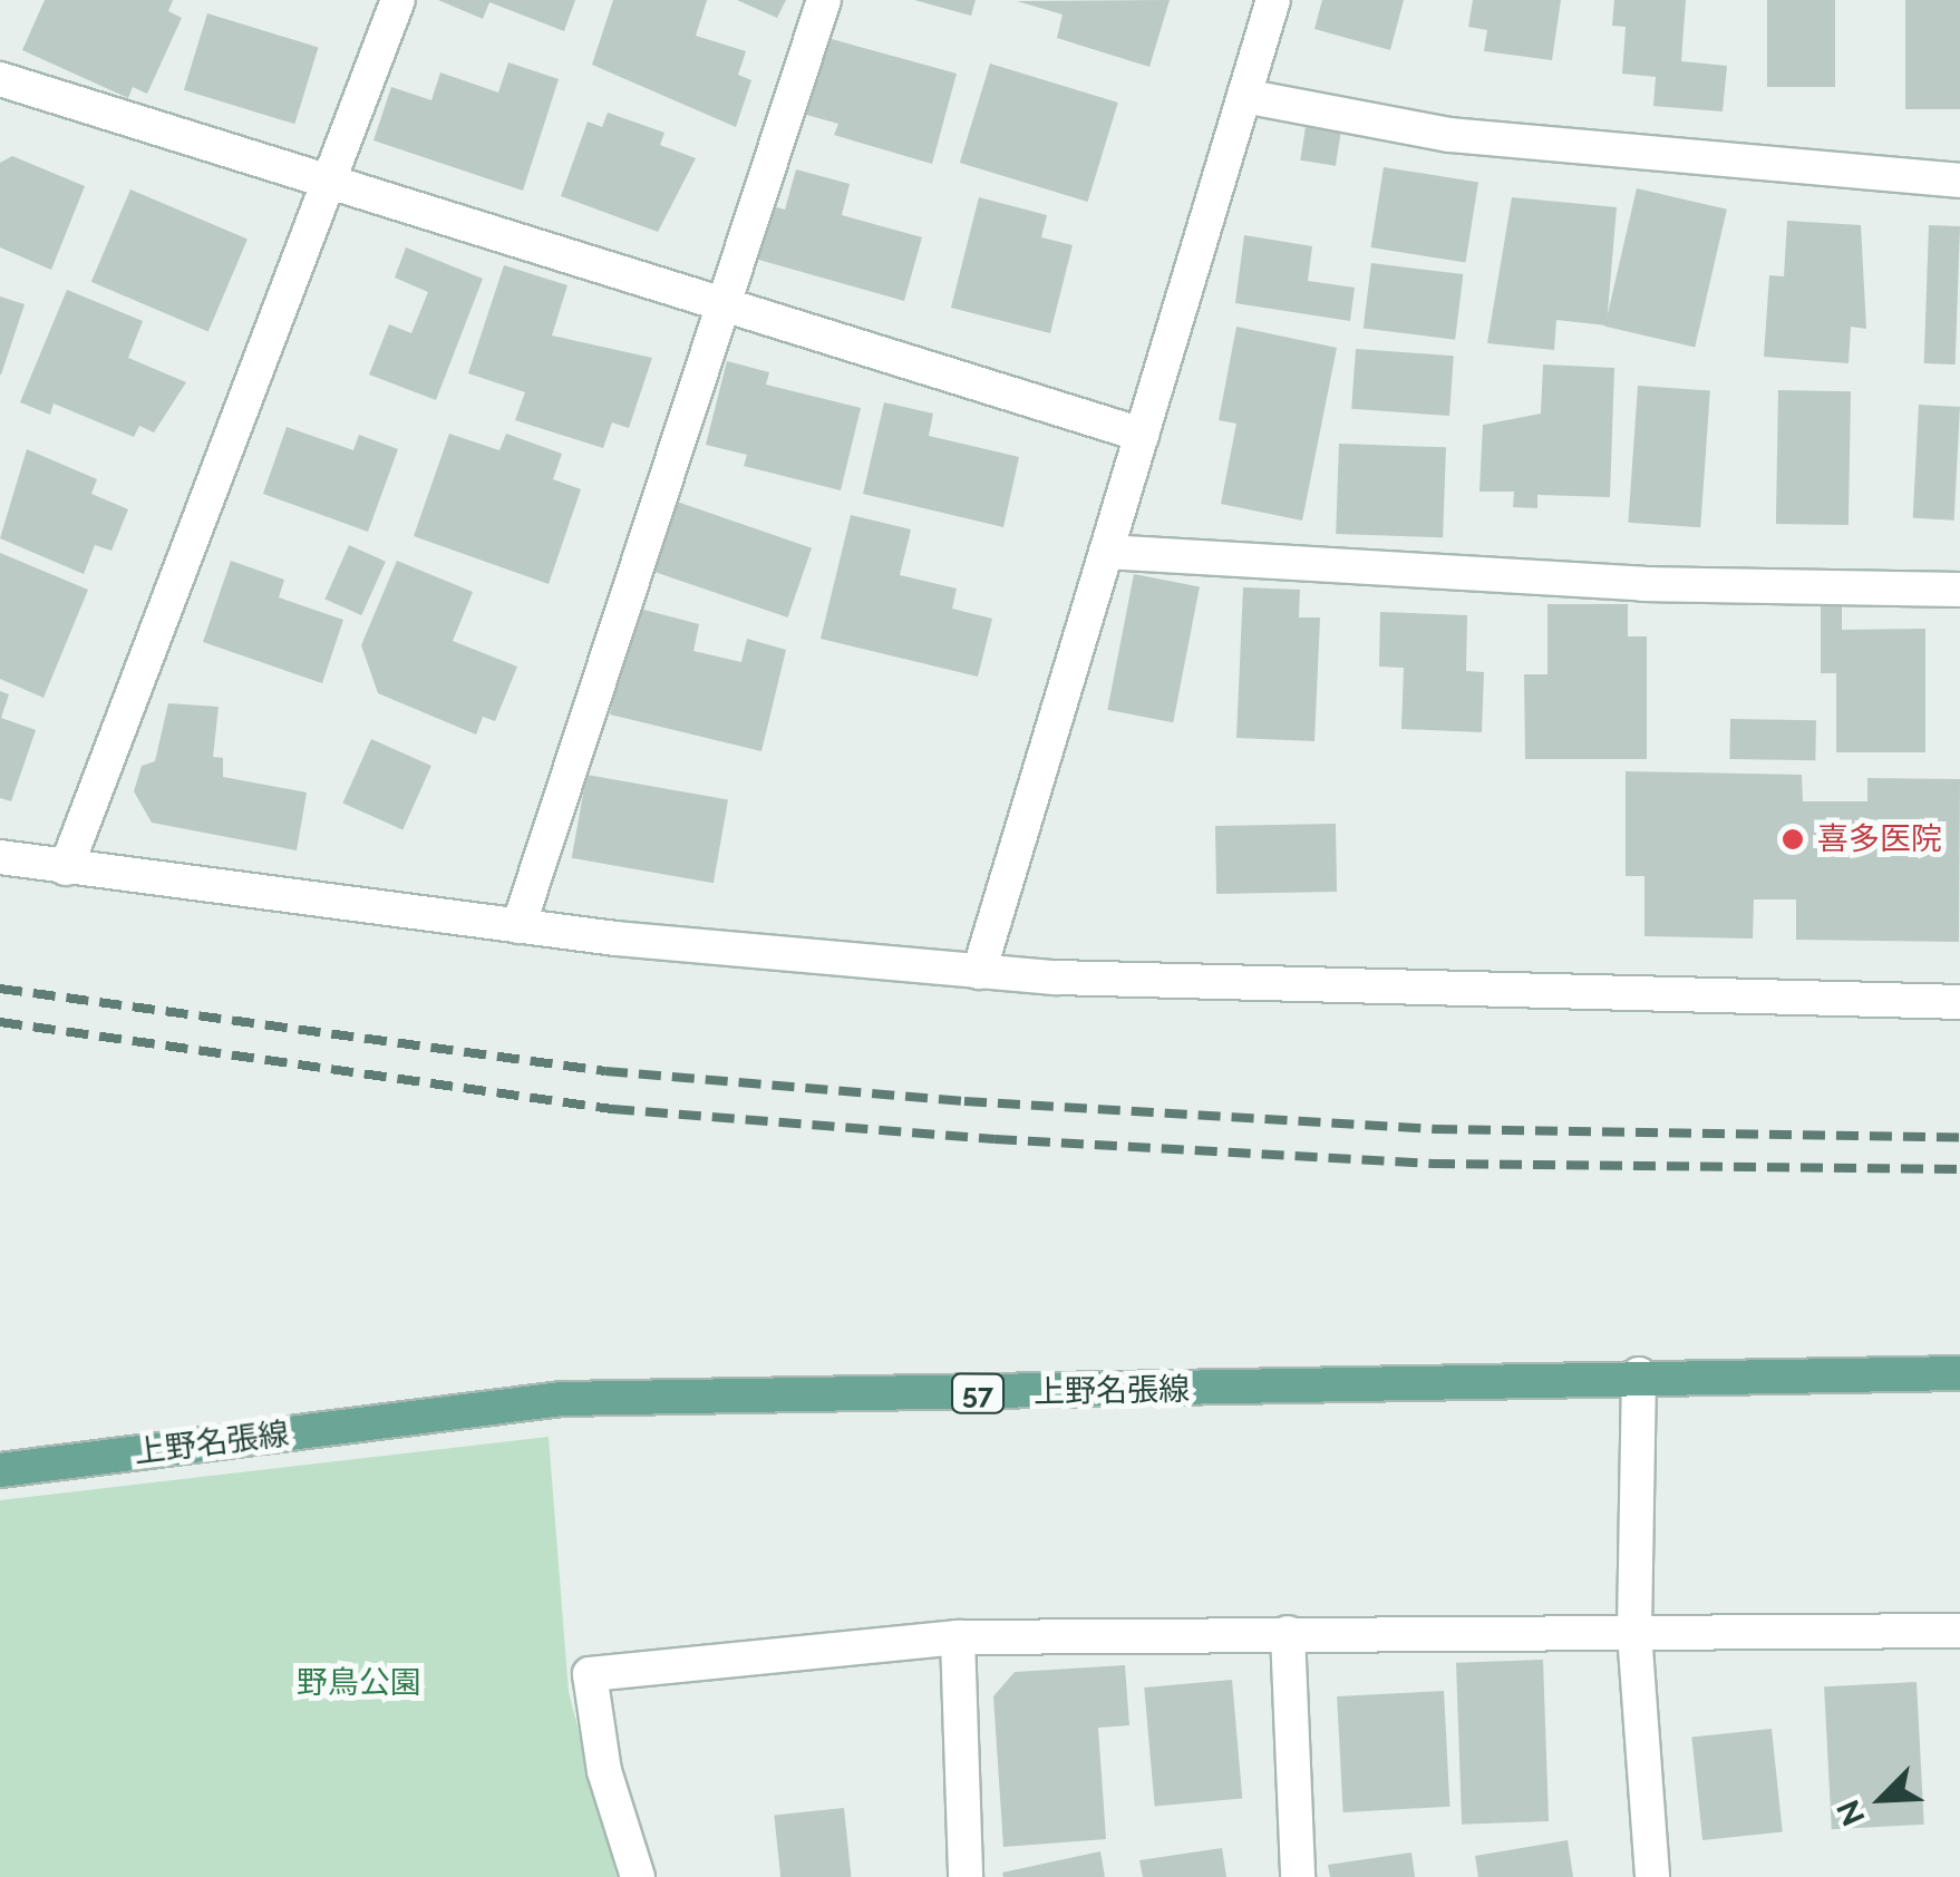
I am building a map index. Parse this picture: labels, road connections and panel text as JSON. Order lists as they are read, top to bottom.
{
  "streets": {
    "main road": ["上野名張線", "57"]
  },
  "parks": ["野鳥公園"],
  "places": ["喜多医院"],
  "north": "bottom left"
}
